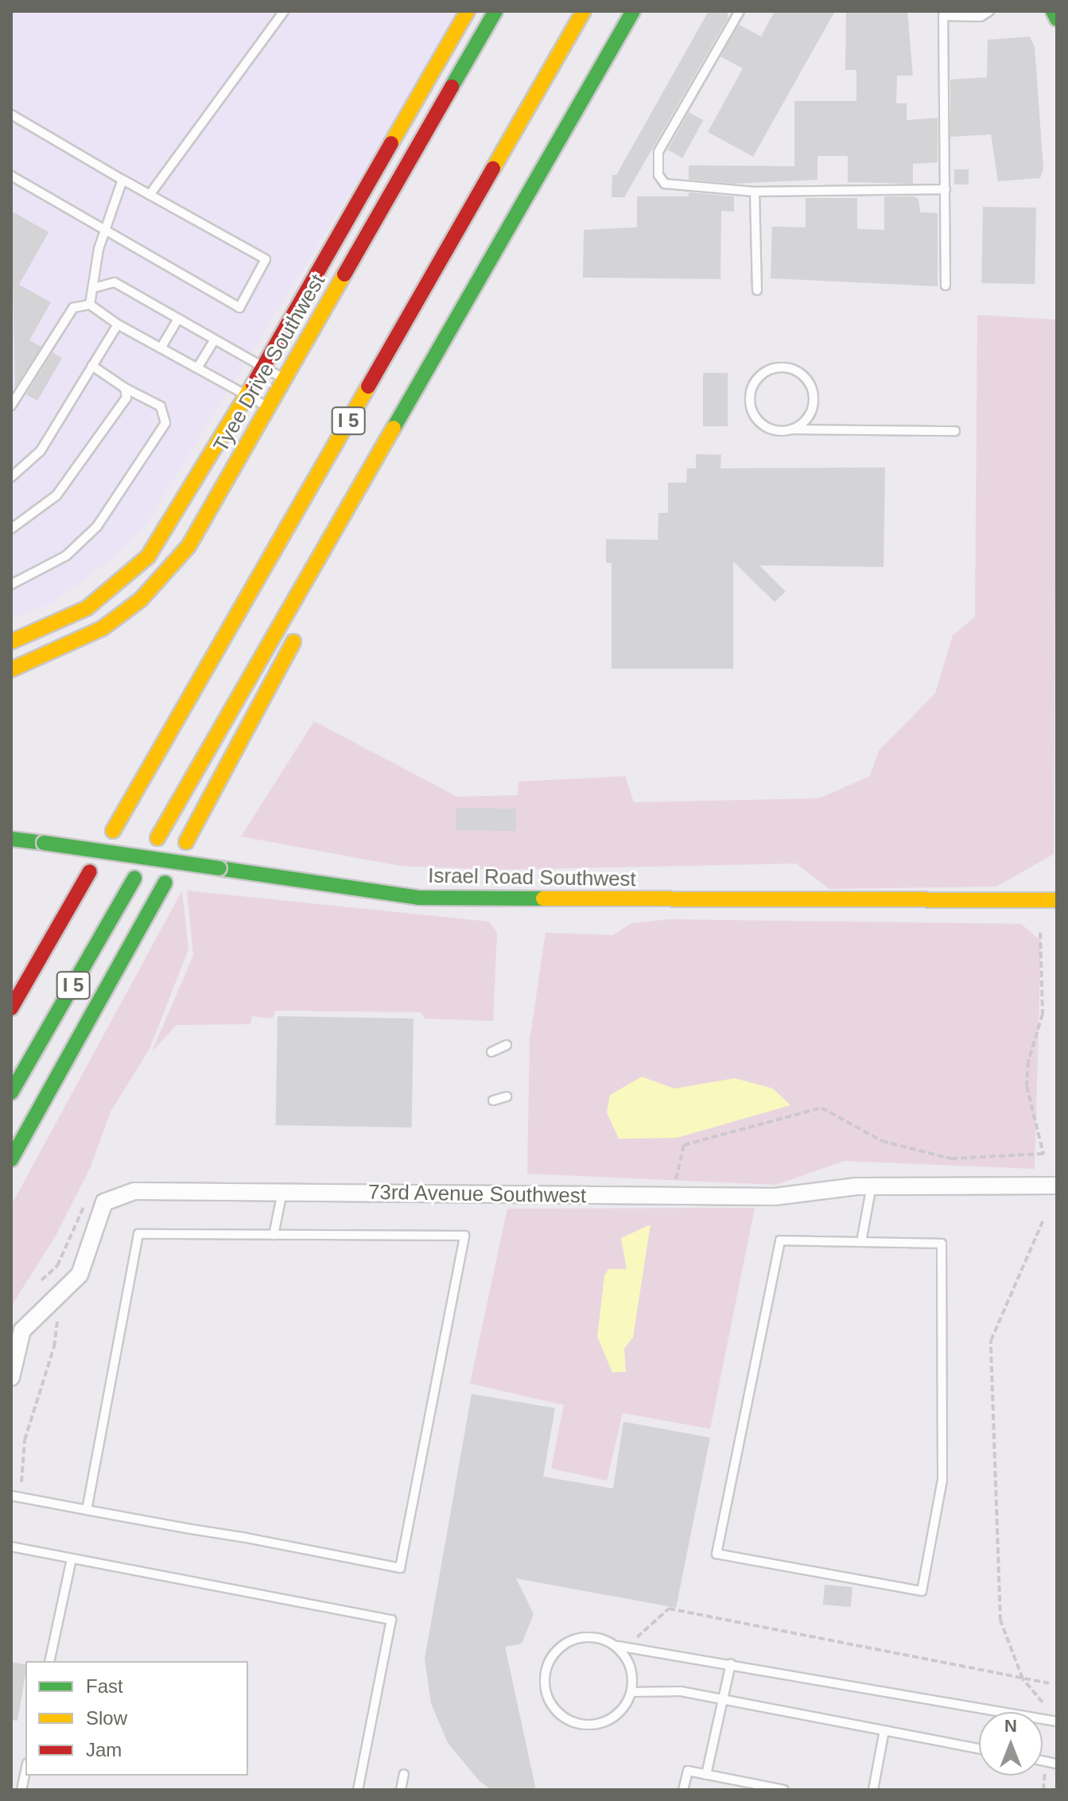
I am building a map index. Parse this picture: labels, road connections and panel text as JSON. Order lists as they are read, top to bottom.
{
  "streets": {
    "main road": ["Tyee Drive Southwest", "I 5", "Israel Road Southwest"],
    "street": ["73rd Avenue Southwest"]
  },
  "legend": ["Fast", "Slow", "Jam"],
  "north": "top"
}
